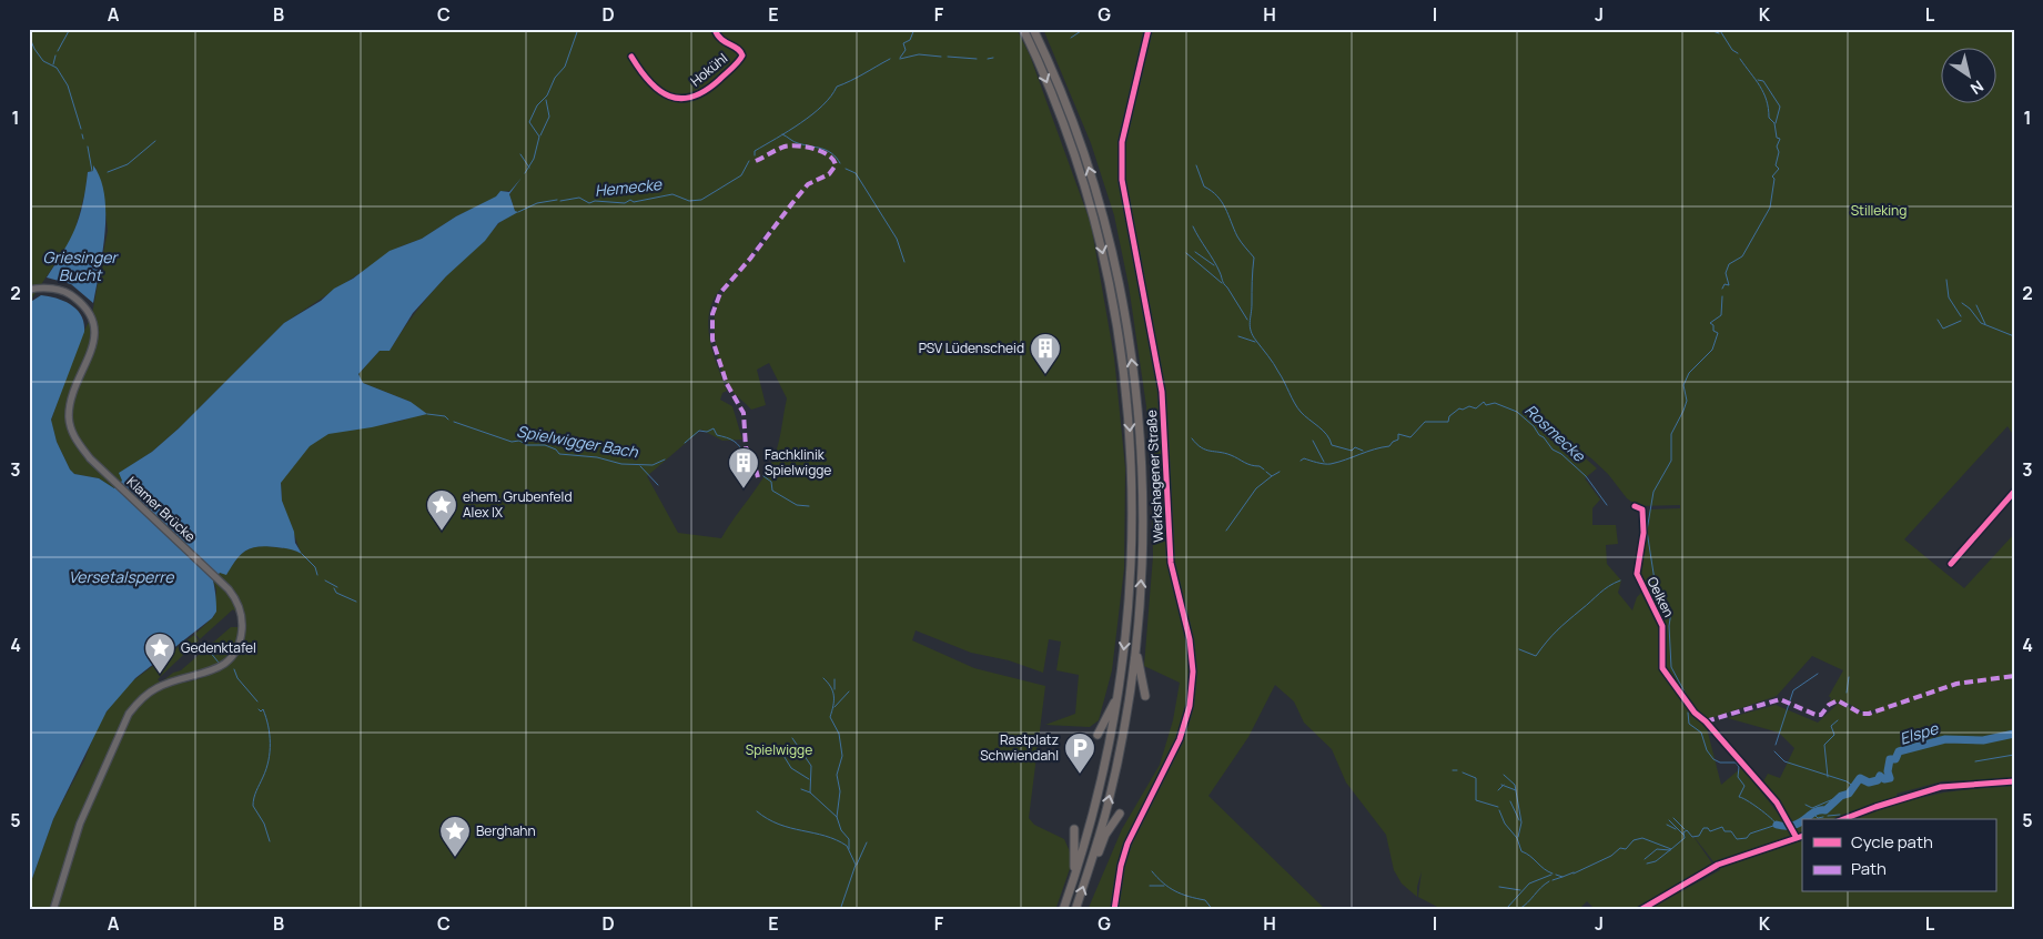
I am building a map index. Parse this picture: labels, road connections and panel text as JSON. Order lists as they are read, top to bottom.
{
  "streets": {
    "main road": ["Werkshagener Straße", "Klamer Brücke"],
    "street": ["Hokühl", "Oelken"]
  },
  "water": [
    "Hemecke",
    "Griesinger Bucht",
    "Rosmecke",
    "Spielwigger Bach",
    "Versetalsperre",
    "Elspe"
  ],
  "parks": ["Stilleking", "Spielwigge"],
  "places": {
    "building": ["PSV Lüdenscheid", "Fachklinik Spielwigge"],
    "place": ["ehem. Grubenfeld Alex IX", "Gedenktafel", "Berghahn"],
    "parking": ["Rastplatz Schwiendahl"]
  },
  "legend": ["Cycle path", "Path"],
  "north": "bottom right",
  "grid": {
    "columns": [
      "A",
      "B",
      "C",
      "D",
      "E",
      "F",
      "G",
      "H",
      "I",
      "J",
      "K",
      "L"
    ],
    "rows": [
      "1",
      "2",
      "3",
      "4",
      "5"
    ]
  }
}
